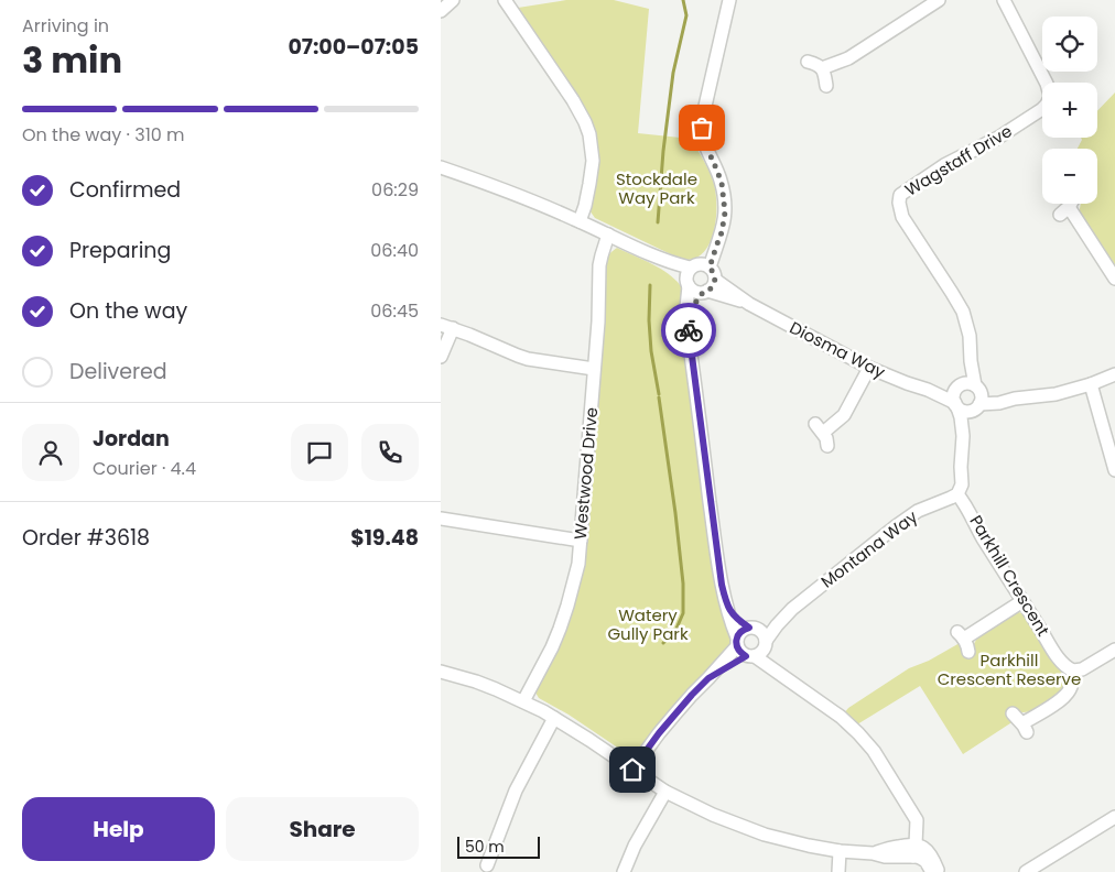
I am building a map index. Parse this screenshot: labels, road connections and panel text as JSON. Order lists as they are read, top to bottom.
{
  "streets": {
    "street": [
      "Wagstaff Drive",
      "Diosma Way",
      "Westwood Drive",
      "Montana Way",
      "Parkhill Crescent"
    ]
  },
  "crossings": [
    ["Wagstaff Drive", "Diosma Way"],
    ["Montana Way", "Parkhill Crescent"]
  ],
  "parks": ["Stockdale Way Park", "Watery Gully Park", "Parkhill Crescent Reserve"],
  "scale_bar": "50 m",
  "page": {
    "heading": ["3 min", "Arriving in", "07:00–07:05"],
    "panel": [
      "Jordan",
      "Courier · 4.4",
      "Order #3618",
      "$19.48"
    ],
    "map_buttons": ["+", "−"],
    "bar": "On the way · 310 m",
    "list": [
      ["Confirmed", "06:29"],
      ["Preparing", "06:40"],
      ["On the way", "06:45"],
      "Delivered"
    ],
    "buttons": ["Help", "Share"],
    "scale": "50 m"
  }
}
